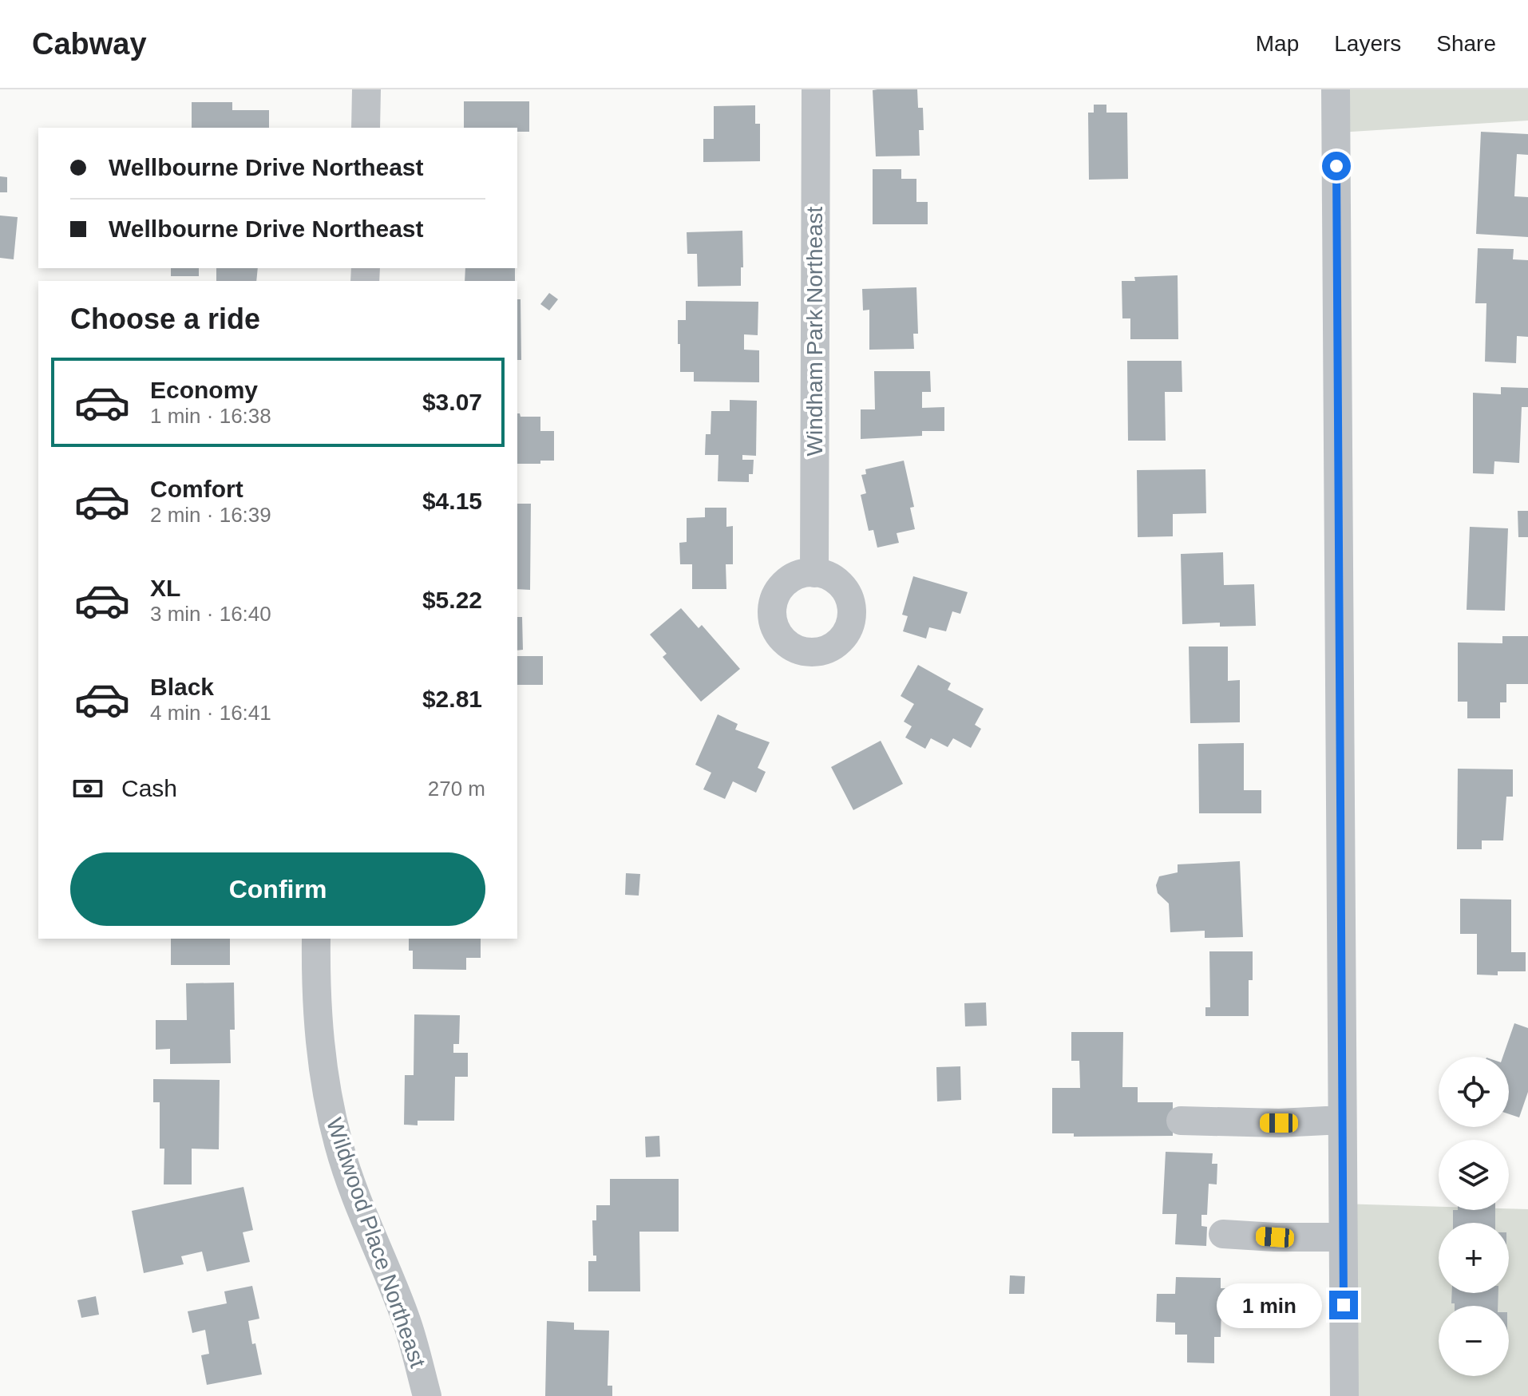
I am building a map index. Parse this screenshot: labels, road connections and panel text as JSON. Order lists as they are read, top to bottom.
{
  "streets": {
    "street": ["Windham Park Northeast", "Wildwood Place Northeast"]
  },
  "page": {
    "header": "Cabway",
    "nav": ["Map", "Layers", "Share"],
    "banner": ["Wellbourne Drive Northeast", "Wellbourne Drive Northeast"],
    "heading": "Choose a ride",
    "list": [
      {
        "name": "Economy",
        "note": "1 min · 16:38",
        "value": "$3.07"
      },
      {
        "name": "Comfort",
        "note": "2 min · 16:39",
        "value": "$4.15"
      },
      {
        "name": "XL",
        "note": "3 min · 16:40",
        "value": "$5.22"
      },
      {
        "name": "Black",
        "note": "4 min · 16:41",
        "value": "$2.81"
      }
    ],
    "pay": ["Cash", "270 m"],
    "buttons": "Confirm",
    "map_buttons": ["+", "−"],
    "bubble": "1 min"
  }
}
